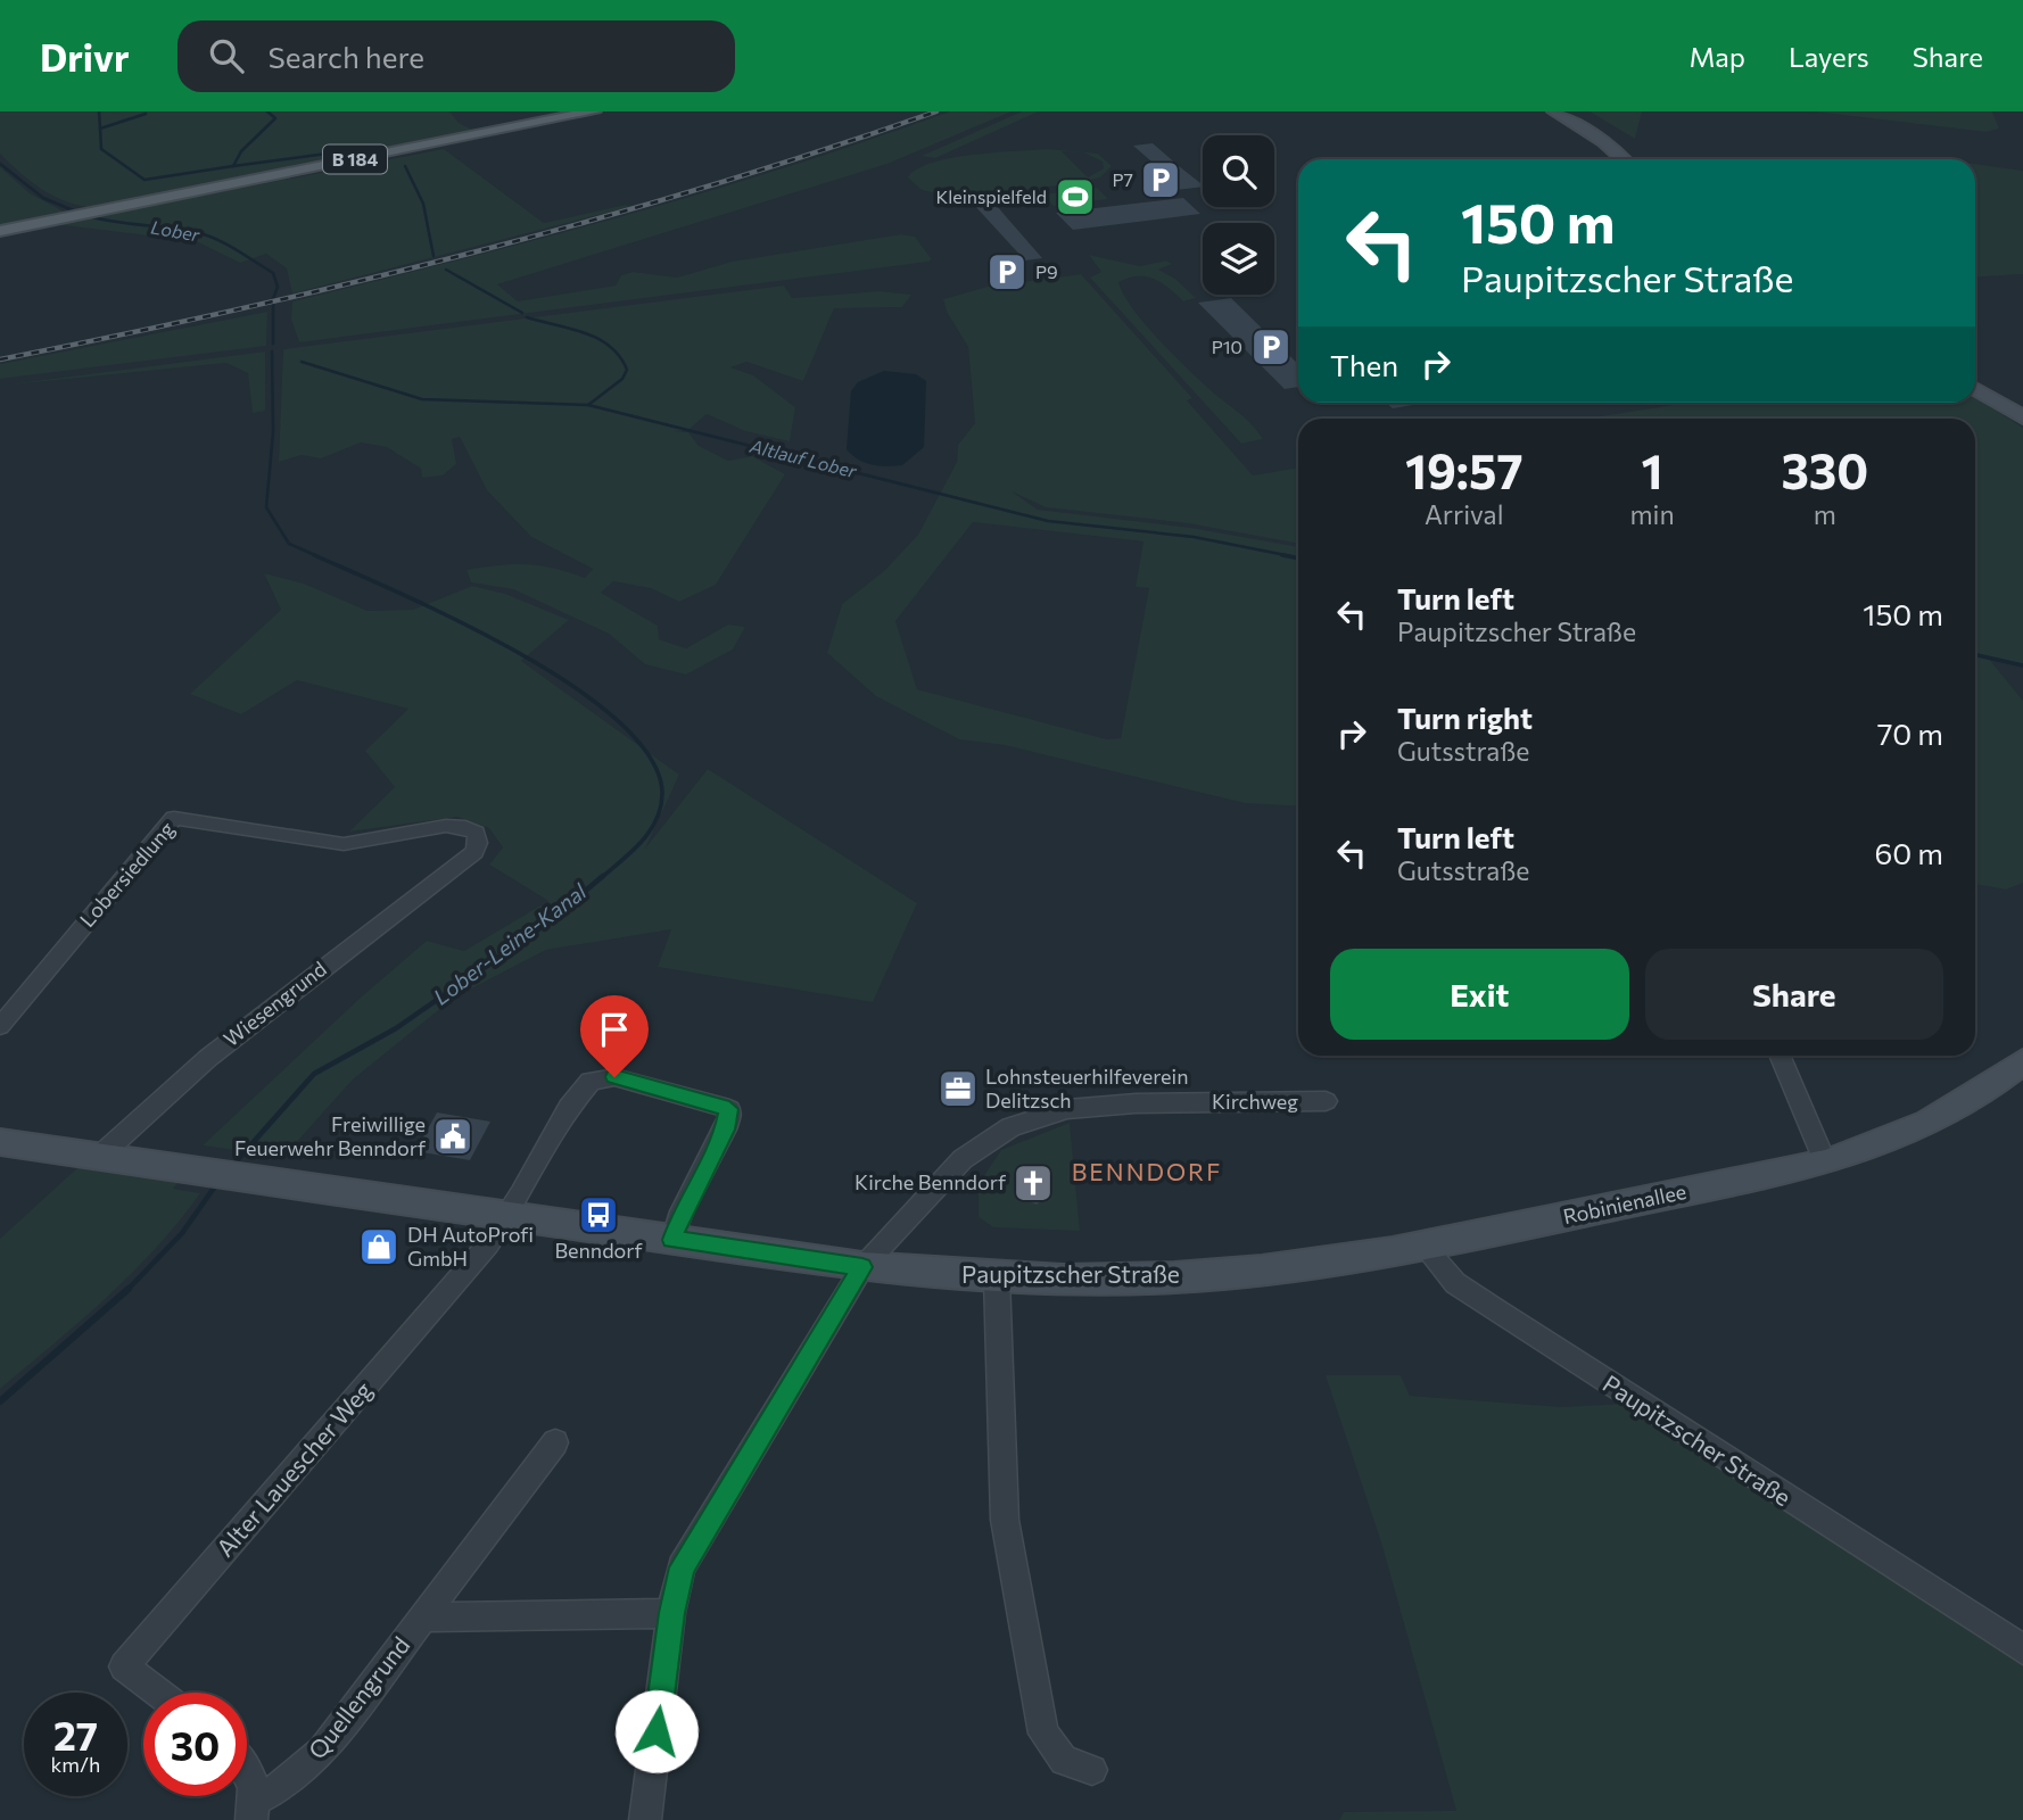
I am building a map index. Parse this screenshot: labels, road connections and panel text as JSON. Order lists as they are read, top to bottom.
{
  "streets": {
    "main road": ["B 184"],
    "street": [
      "Lobersiedlung",
      "Wiesengrund",
      "Kirchweg",
      "Robinienallee",
      "Paupitzscher Straße",
      "Alter Lauescher Weg",
      "Quellengrund"
    ]
  },
  "crossings": [
    ["Lobersiedlung", "Wiesengrund"],
    ["Wiesengrund", "Paupitzscher Straße"],
    ["Kirchweg", "Paupitzscher Straße"],
    ["Kirchweg", "Quellengrund"],
    ["Robinienallee", "Paupitzscher Straße"],
    ["Paupitzscher Straße", "Alter Lauescher Weg"]
  ],
  "districts": ["BENNDORF"],
  "water": ["Lober", "Altlauf Lober", "Lober-Leine-Kanal"],
  "places": {
    "parking": ["P7", "P9", "P10"],
    "sports": ["Kleinspielfeld"],
    "office": ["Lohnsteuerhilfeverein Delitzsch"],
    "public building": ["Freiwillige Feuerwehr Benndorf"],
    "church": ["Kirche Benndorf"],
    "bus stop": ["Benndorf"],
    "shop": ["DH AutoProfi GmbH"]
  },
  "page": {
    "header": "Drivr",
    "search": "Search here",
    "nav": ["Map", "Layers", "Share"],
    "turn": ["150 m", "Paupitzscher Straße"],
    "then": "Then",
    "eta": [
      "19:57",
      "Arrival",
      "1",
      "min",
      "330",
      "m"
    ],
    "list": [
      {
        "name": "Turn left",
        "note": "Paupitzscher Straße",
        "value": "150 m"
      },
      {
        "name": "Turn right",
        "note": "Gutsstraße",
        "value": "70 m"
      },
      {
        "name": "Turn left",
        "note": "Gutsstraße",
        "value": "60 m"
      }
    ],
    "buttons": ["Exit", "Share"],
    "speed": "27 km/h",
    "limit": "30"
  }
}
